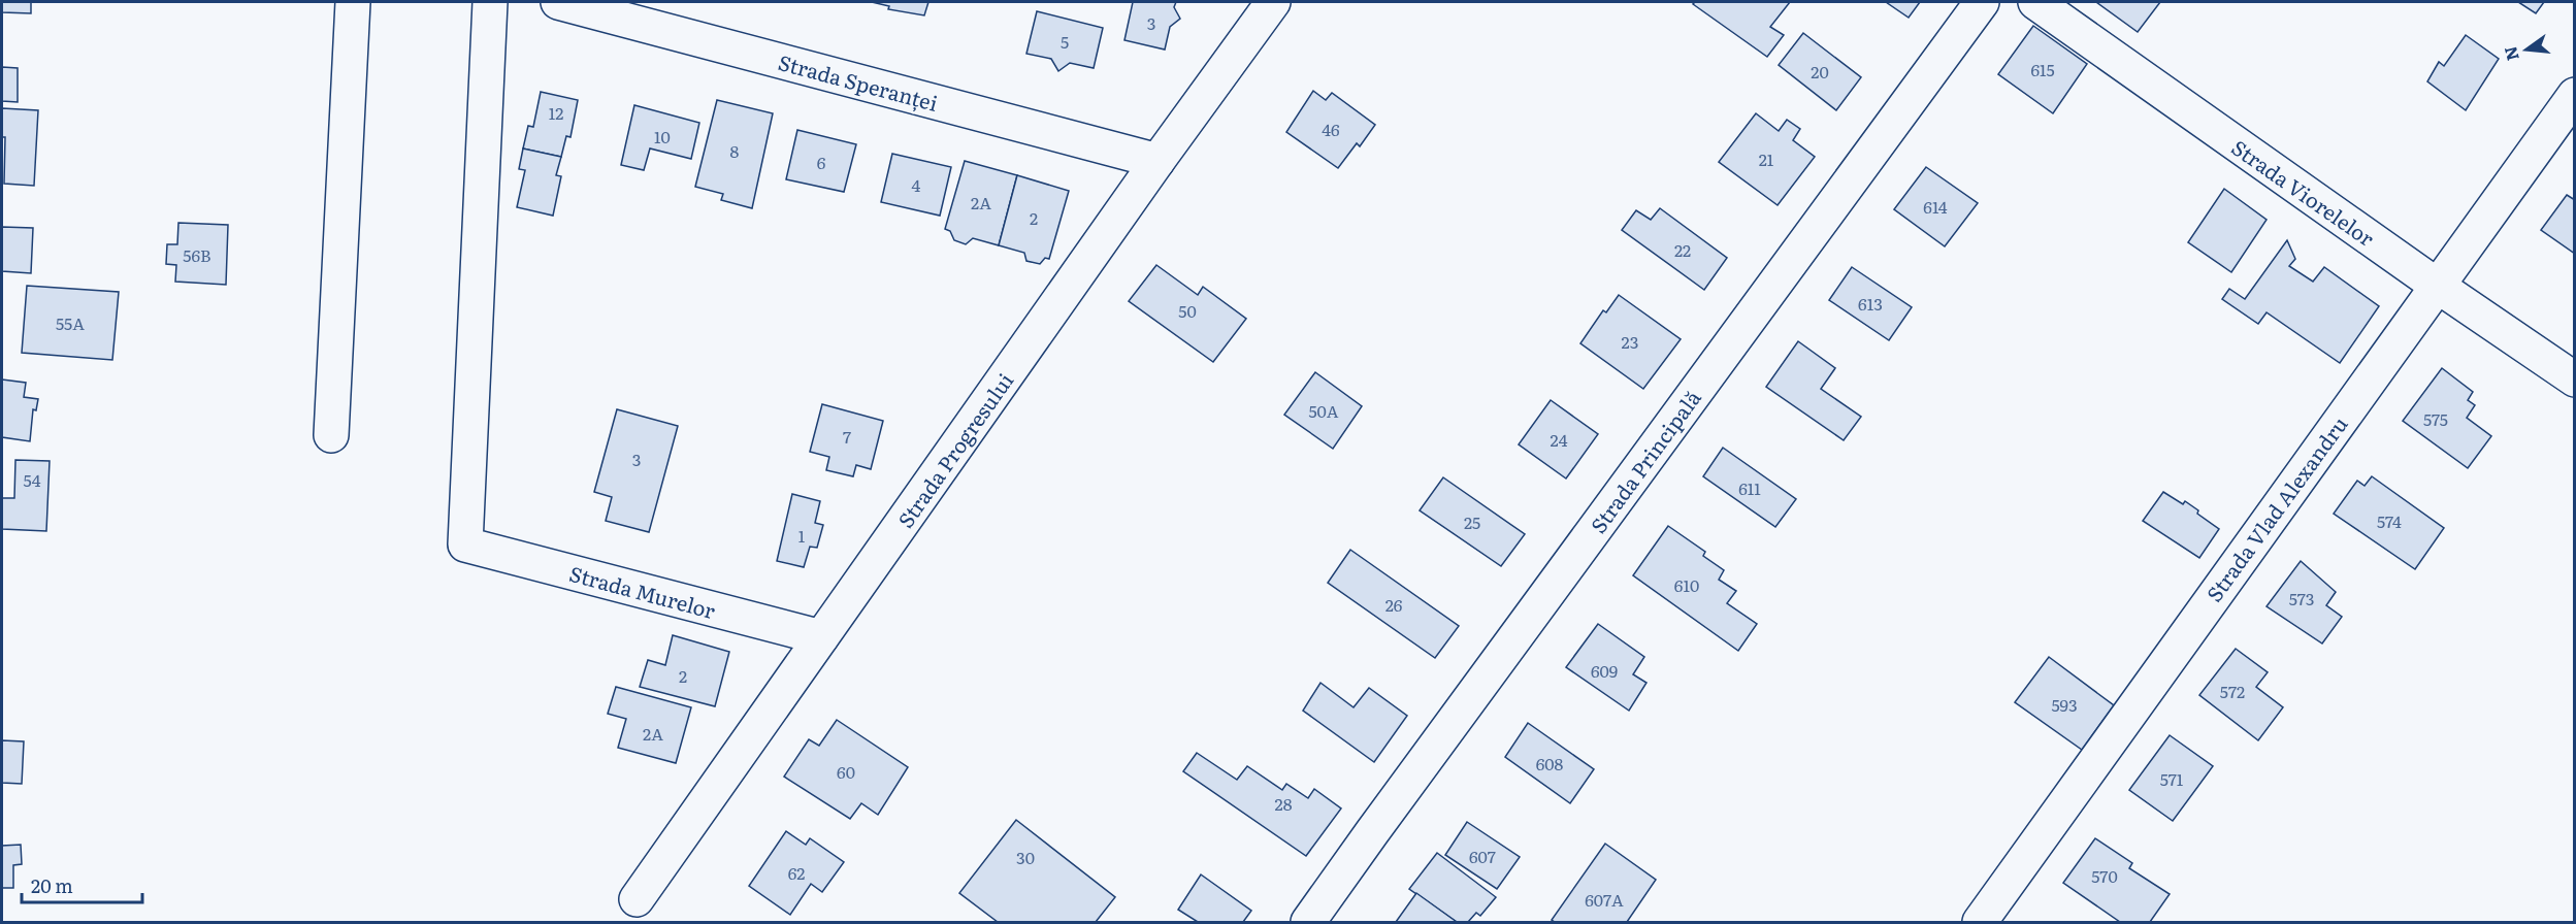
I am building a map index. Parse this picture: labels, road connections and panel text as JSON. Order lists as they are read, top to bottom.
{
  "streets": {
    "street": [
      "Strada Speranței",
      "Strada Viorelelor",
      "Strada Progresului",
      "Strada Principală",
      "Strada Vlad Alexandru",
      "Strada Murelor"
    ]
  },
  "crossings": [
    ["Strada Speranței", "Strada Progresului"],
    ["Strada Viorelelor", "Strada Vlad Alexandru"],
    ["Strada Progresului", "Strada Murelor"]
  ],
  "house_numbers": [
    "3",
    "5",
    "615",
    "20",
    "12",
    "46",
    "10",
    "8",
    "21",
    "6",
    "4",
    "2A",
    "614",
    "2",
    "22",
    "56B",
    "613",
    "50",
    "55A",
    "23",
    "50A",
    "575",
    "7",
    "24",
    "3",
    "54",
    "611",
    "574",
    "25",
    "1",
    "610",
    "573",
    "26",
    "609",
    "2",
    "572",
    "593",
    "2A",
    "608",
    "60",
    "571",
    "28",
    "607",
    "30",
    "62",
    "570",
    "607A"
  ],
  "scale_bar": "20 m",
  "north": "left"
}
